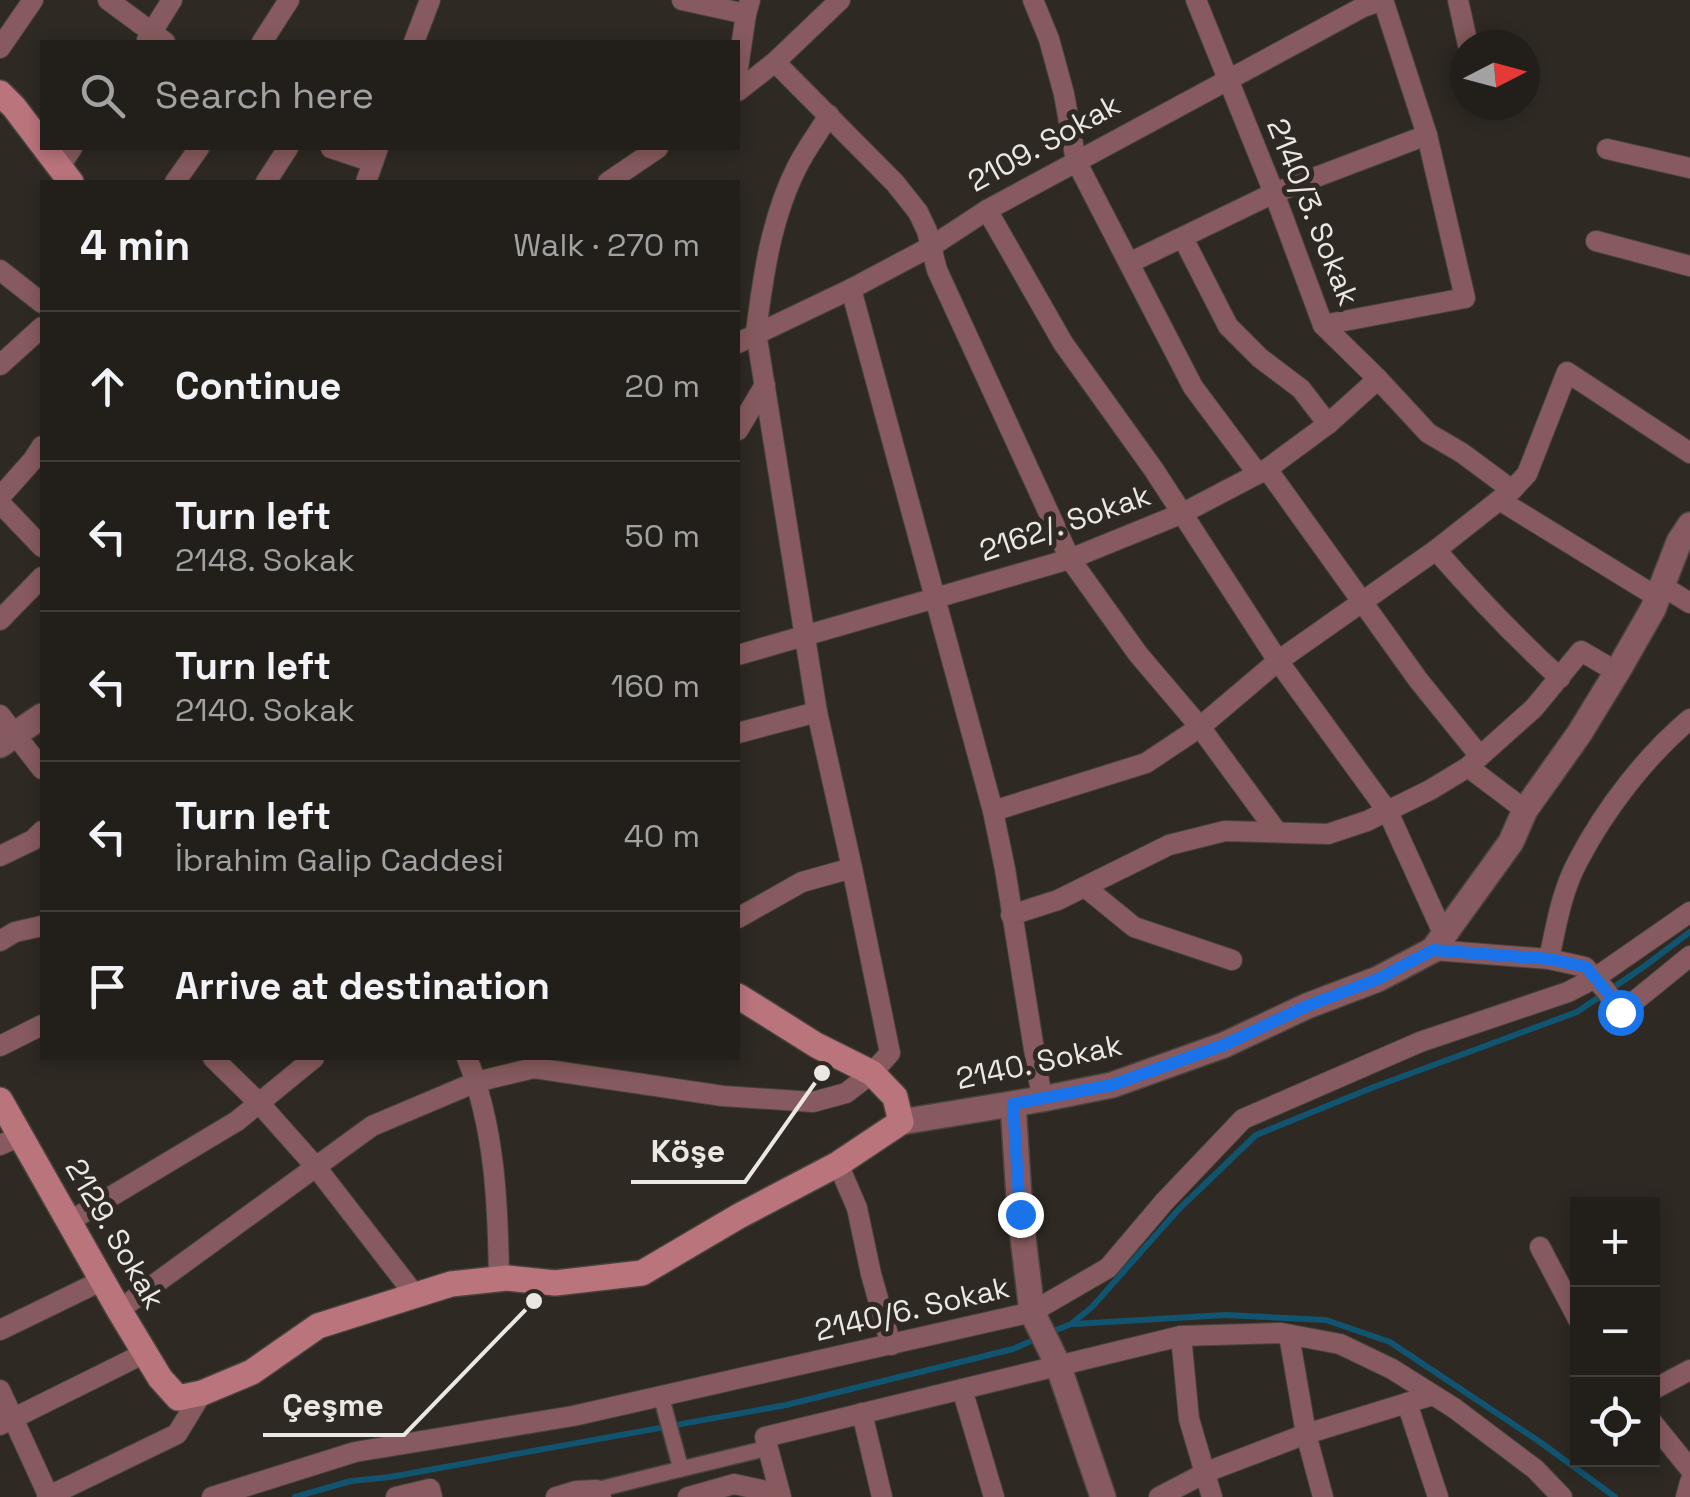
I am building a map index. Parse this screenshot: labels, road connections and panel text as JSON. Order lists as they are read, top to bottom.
{
  "streets": {
    "main road": ["2140. Sokak", "2129. Sokak"],
    "street": [
      "2109. Sokak",
      "2140/3. Sokak",
      "2162/. Sokak",
      "2140/6. Sokak"
    ]
  },
  "crossings": [
    ["2109. Sokak", "2140/3. Sokak"],
    ["2140/3. Sokak", "2162/. Sokak"],
    ["2140/3. Sokak", "2140. Sokak"],
    ["2140. Sokak", "2129. Sokak"]
  ],
  "places": ["Köşe", "Çeşme"],
  "north": "right",
  "page": {
    "search": "Search here",
    "heading": ["4 min", "Walk · 270 m"],
    "list": [
      ["Continue", "20 m"],
      ["Turn left", "2148. Sokak", "50 m"],
      ["Turn left", "2140. Sokak", "160 m"],
      ["Turn left", "İbrahim Galip Caddesi", "40 m"],
      "Arrive at destination"
    ],
    "map_buttons": ["+", "−"]
  }
}
